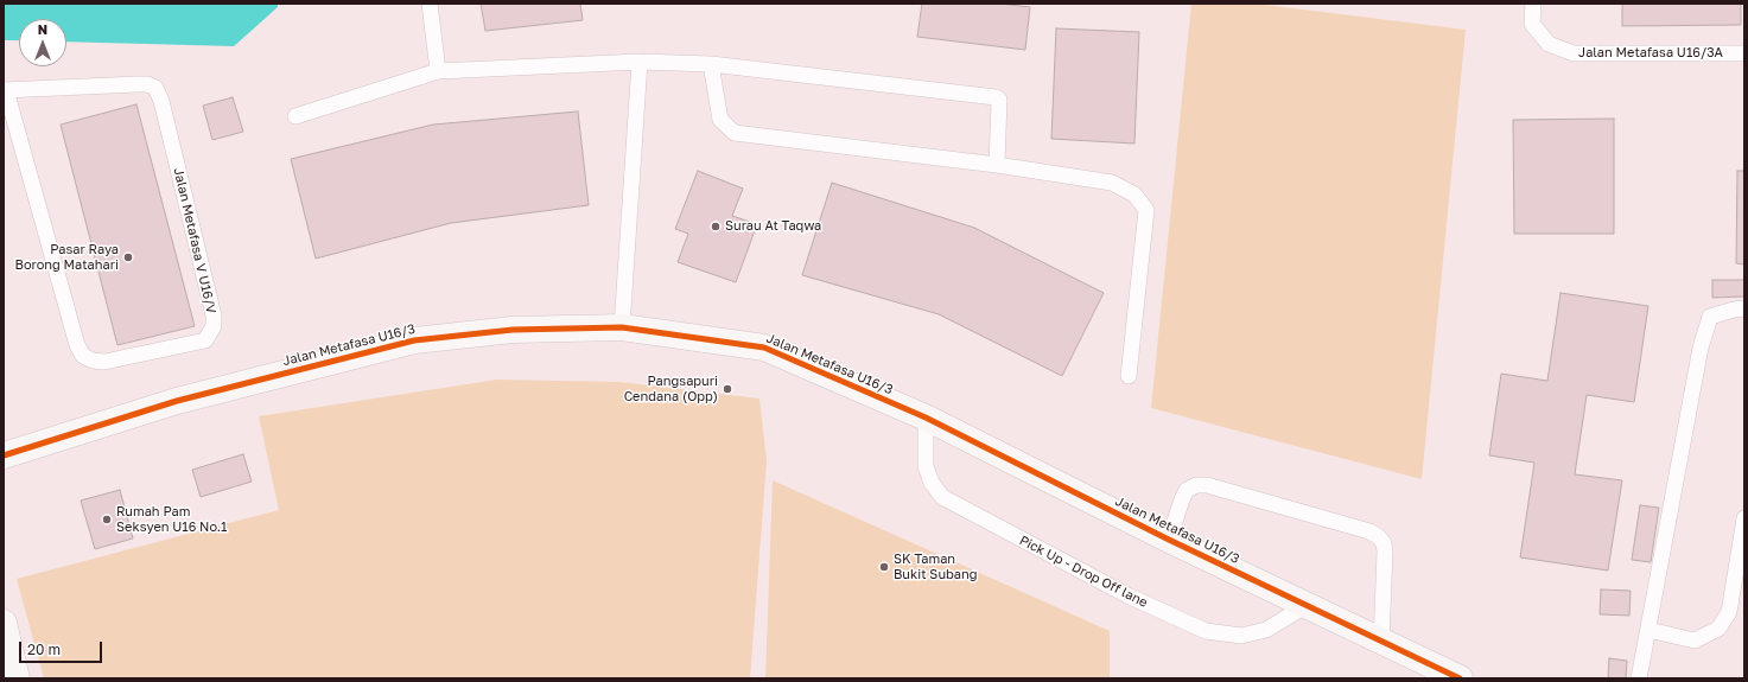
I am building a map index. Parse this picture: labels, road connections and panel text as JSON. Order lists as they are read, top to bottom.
{
  "streets": {
    "street": ["Jalan Metafasa U16/3"],
    "lane": ["Jalan Metafasa U16/3A", "Jalan Metafasa V U16/V", "Pick Up - Drop Off lane"]
  },
  "crossings": [
    ["Jalan Metafasa U16/3", "Pick Up - Drop Off lane"]
  ],
  "places": [
    "Surau At Taqwa",
    "Pasar Raya Borong Matahari",
    "Pangsapuri Cendana (Opp)",
    "Rumah Pam Seksyen U16 No.1",
    "SK Taman Bukit Subang"
  ],
  "scale_bar": "20 m",
  "north": "top"
}
